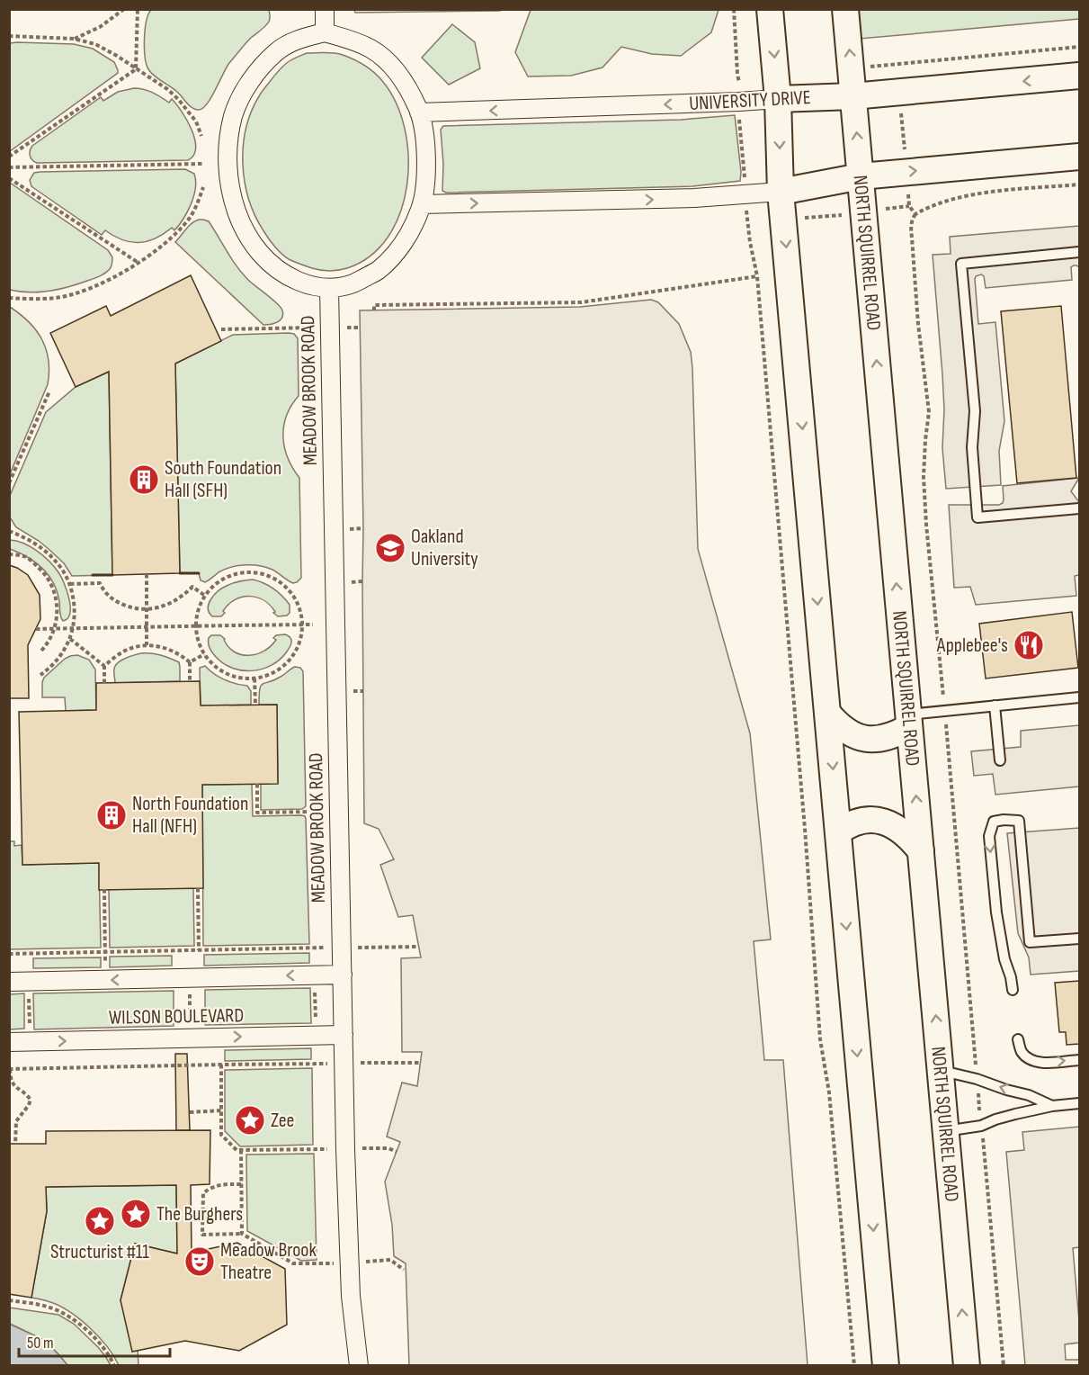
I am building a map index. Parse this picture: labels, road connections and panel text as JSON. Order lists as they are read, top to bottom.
{
  "streets": {
    "main road": ["UNIVERSITY DRIVE", "NORTH SQUIRREL ROAD"],
    "street": ["MEADOW BROOK ROAD", "WILSON BOULEVARD"]
  },
  "crossings": [
    ["UNIVERSITY DRIVE", "NORTH SQUIRREL ROAD"],
    ["MEADOW BROOK ROAD", "WILSON BOULEVARD"]
  ],
  "places": {
    "building": ["South Foundation Hall (SFH)", "North Foundation Hall (NFH)"],
    "school or university": ["Oakland University"],
    "restaurant": ["Applebee's"],
    "place": ["Zee", "The Burghers", "Structurist #11"],
    "theatre": ["Meadow Brook Theatre"]
  },
  "scale_bar": "50 m"
}
